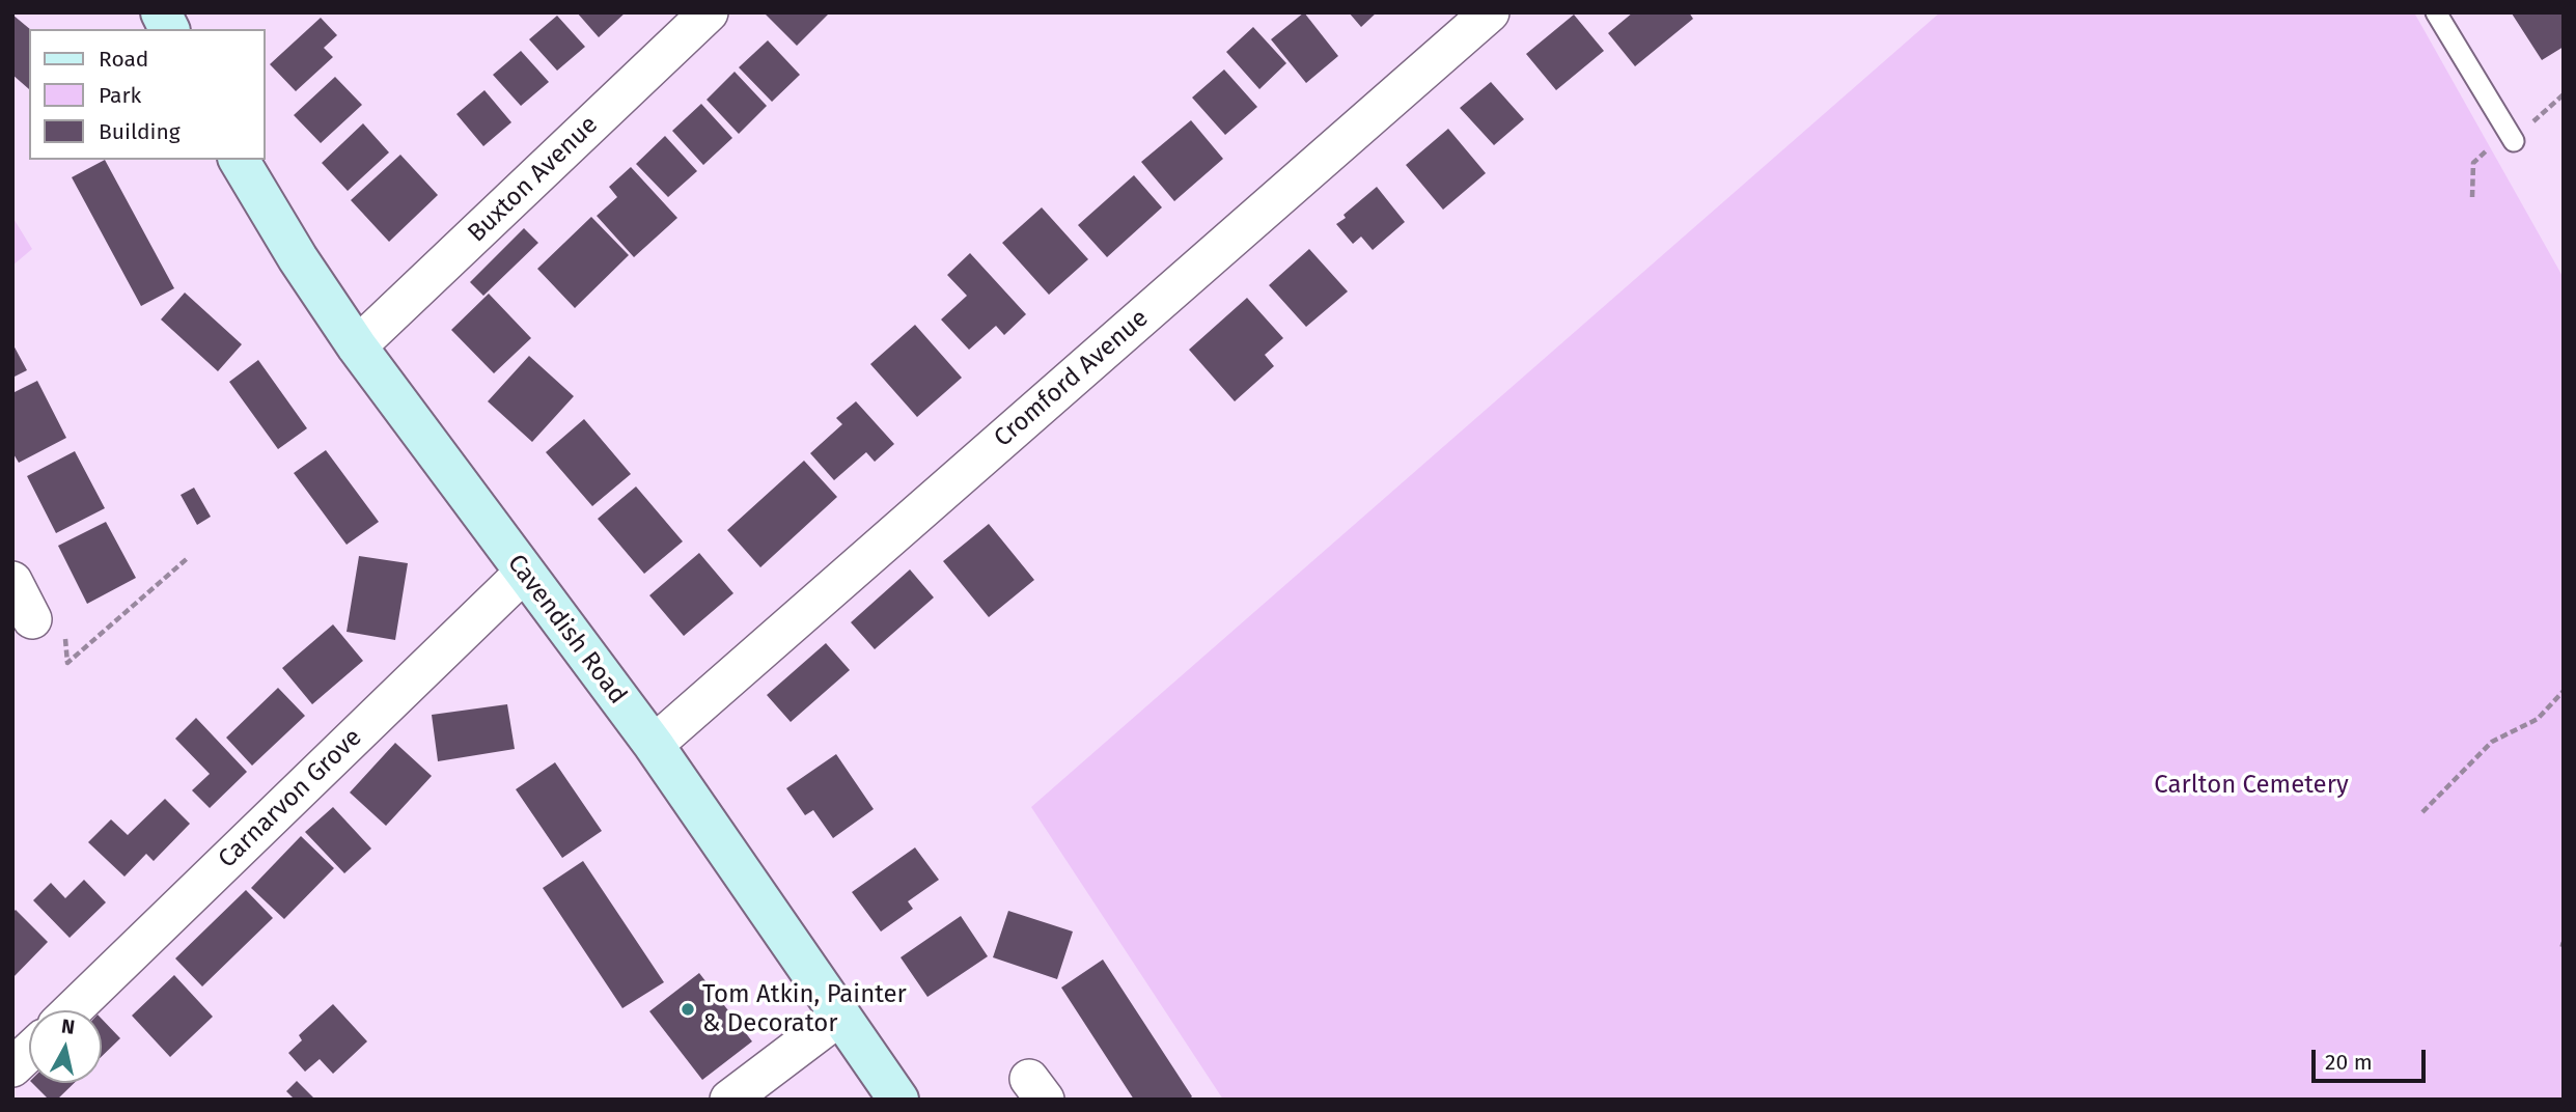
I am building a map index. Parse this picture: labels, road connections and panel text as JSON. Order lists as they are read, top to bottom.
{
  "streets": {
    "street": [
      "Buxton Avenue",
      "Cromford Avenue",
      "Cavendish Road",
      "Carnarvon Grove"
    ]
  },
  "crossings": [
    ["Buxton Avenue", "Cavendish Road"],
    ["Cromford Avenue", "Cavendish Road"],
    ["Cavendish Road", "Carnarvon Grove"]
  ],
  "parks": ["Carlton Cemetery"],
  "places": ["Tom Atkin, Painter & Decorator"],
  "legend": ["Road", "Park", "Building"],
  "scale_bar": "20 m",
  "north": "top"
}
